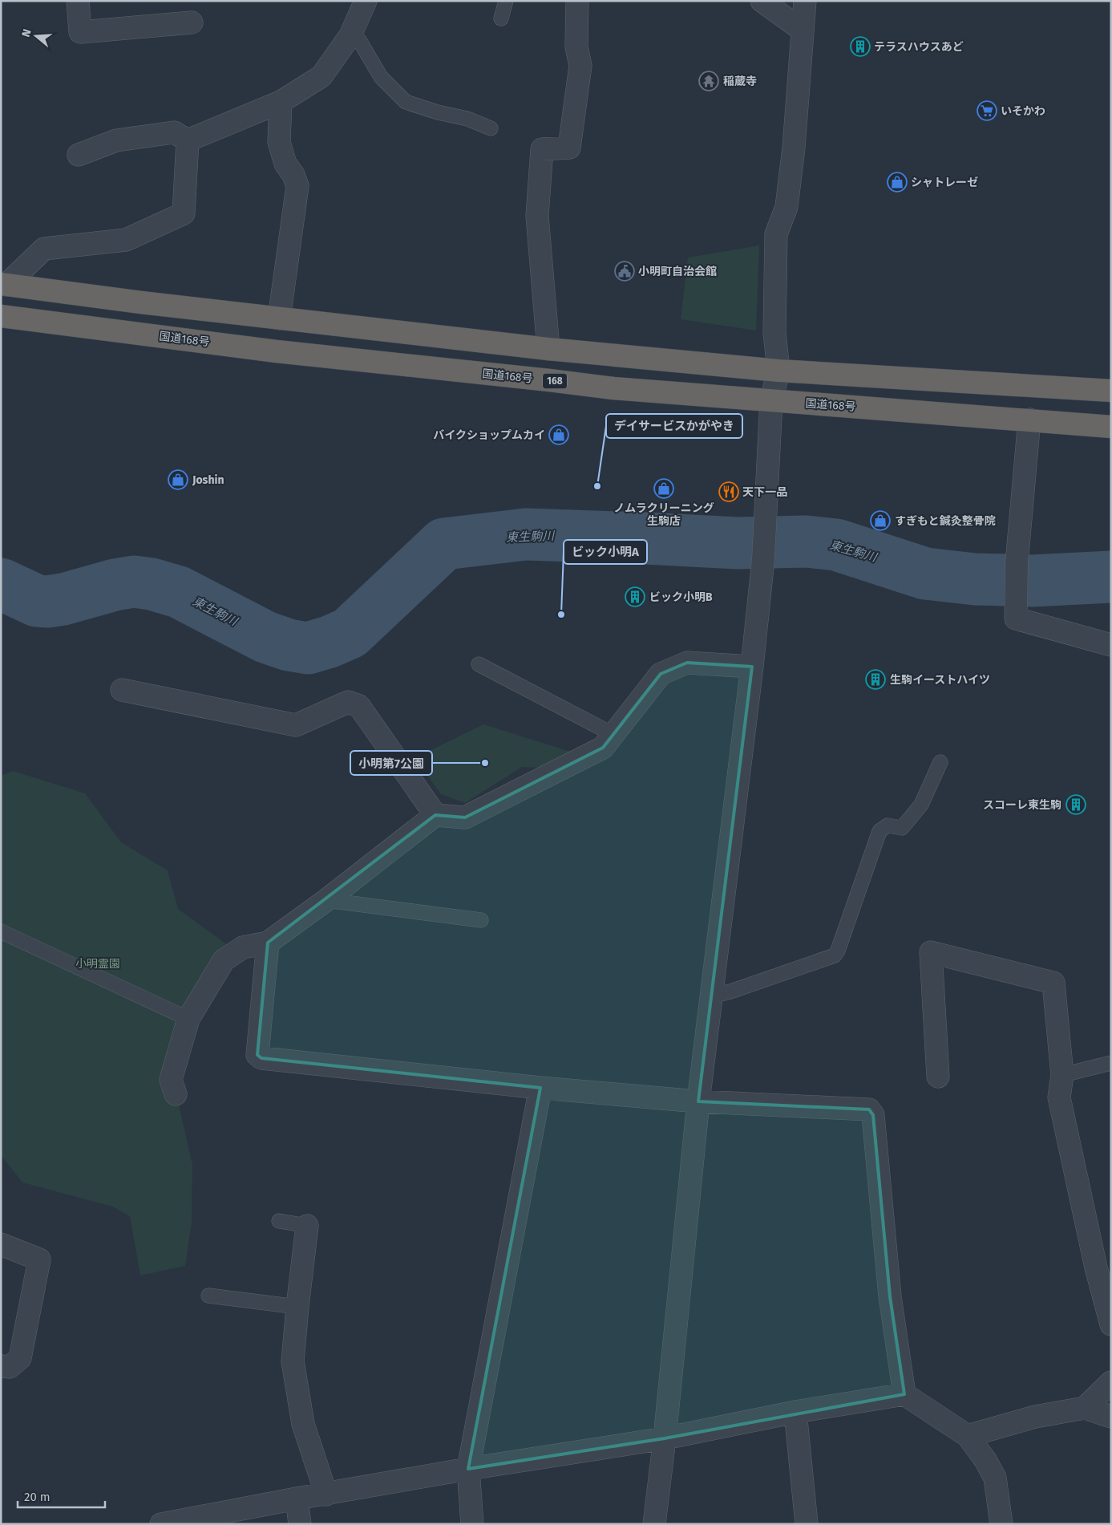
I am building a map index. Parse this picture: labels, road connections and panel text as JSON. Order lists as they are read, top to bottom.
{
  "streets": {
    "highway": ["国道168号", "168"]
  },
  "water": ["東生駒川"],
  "parks": ["小明霊園"],
  "places": {
    "building": [
      "テラスハウスあど",
      "ビック小明B",
      "生駒イーストハイツ",
      "スコーレ東生駒"
    ],
    "temple": ["稲蔵寺"],
    "supermarket": ["いそかわ"],
    "shop": [
      "シャトレーゼ",
      "バイクショップムカイ",
      "Joshin",
      "ノムラクリーニング 生駒店",
      "すぎもと鍼灸整骨院"
    ],
    "public building": ["小明町自治会館"],
    "other": ["デイサービスかがやき", "ビック小明A", "小明第7公園"],
    "restaurant": ["天下一品"]
  },
  "scale_bar": "20 m",
  "north": "left"
}
